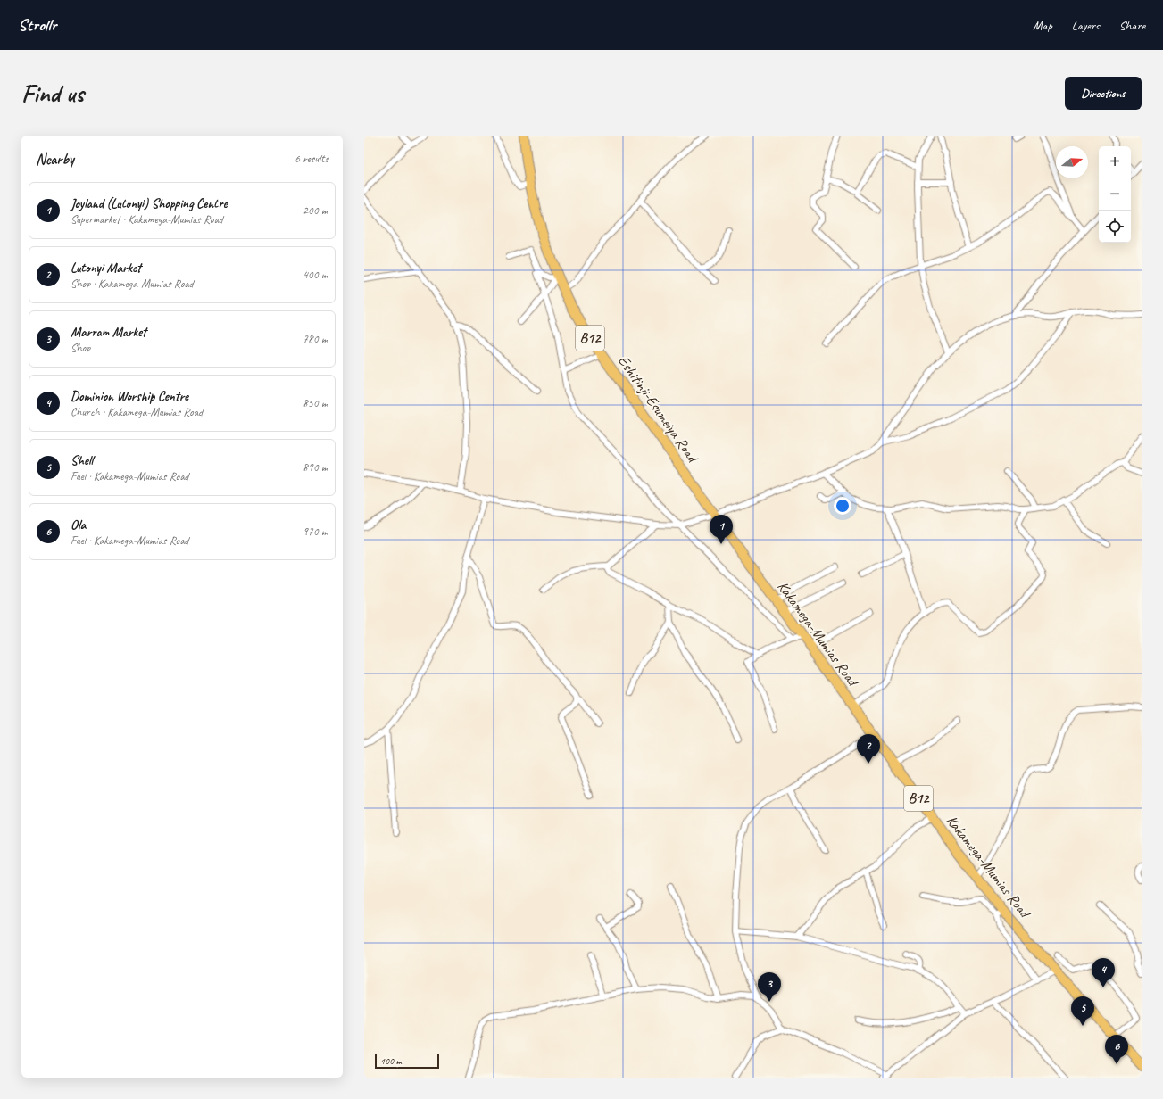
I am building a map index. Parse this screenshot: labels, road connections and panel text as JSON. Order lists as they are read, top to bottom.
{
  "streets": {
    "highway": ["B12", "Eshitinji-Esumeiya Road", "Kakamega-Mumias Road"]
  },
  "crossings": [
    ["Eshitinji-Esumeiya Road", "Kakamega-Mumias Road"]
  ],
  "scale_bar": "100 m",
  "north": "right",
  "page": {
    "header": "Strollr",
    "nav": ["Map", "Layers", "Share"],
    "buttons": "Directions",
    "title": "Find us",
    "heading": ["Nearby", "6 results"],
    "map_buttons": ["+", "−"],
    "list": [
      {
        "mark": "1",
        "name": "Joyland (Lutonyi) Shopping Centre",
        "note": "Supermarket · Kakamega-Mumias Road",
        "value": "200 m"
      },
      {
        "mark": "2",
        "name": "Lutonyi Market",
        "note": "Shop · Kakamega-Mumias Road",
        "value": "400 m"
      },
      {
        "mark": "3",
        "name": "Marram Market",
        "note": "Shop",
        "value": "780 m"
      },
      {
        "mark": "4",
        "name": "Dominion Worship Centre",
        "note": "Church · Kakamega-Mumias Road",
        "value": "850 m"
      },
      {
        "mark": "5",
        "name": "Shell",
        "note": "Fuel · Kakamega-Mumias Road",
        "value": "890 m"
      },
      {
        "mark": "6",
        "name": "Ola",
        "note": "Fuel · Kakamega-Mumias Road",
        "value": "970 m"
      }
    ],
    "pins": [
      "1",
      "2",
      "4",
      "3",
      "5",
      "6"
    ],
    "scale": "100 m"
  }
}
